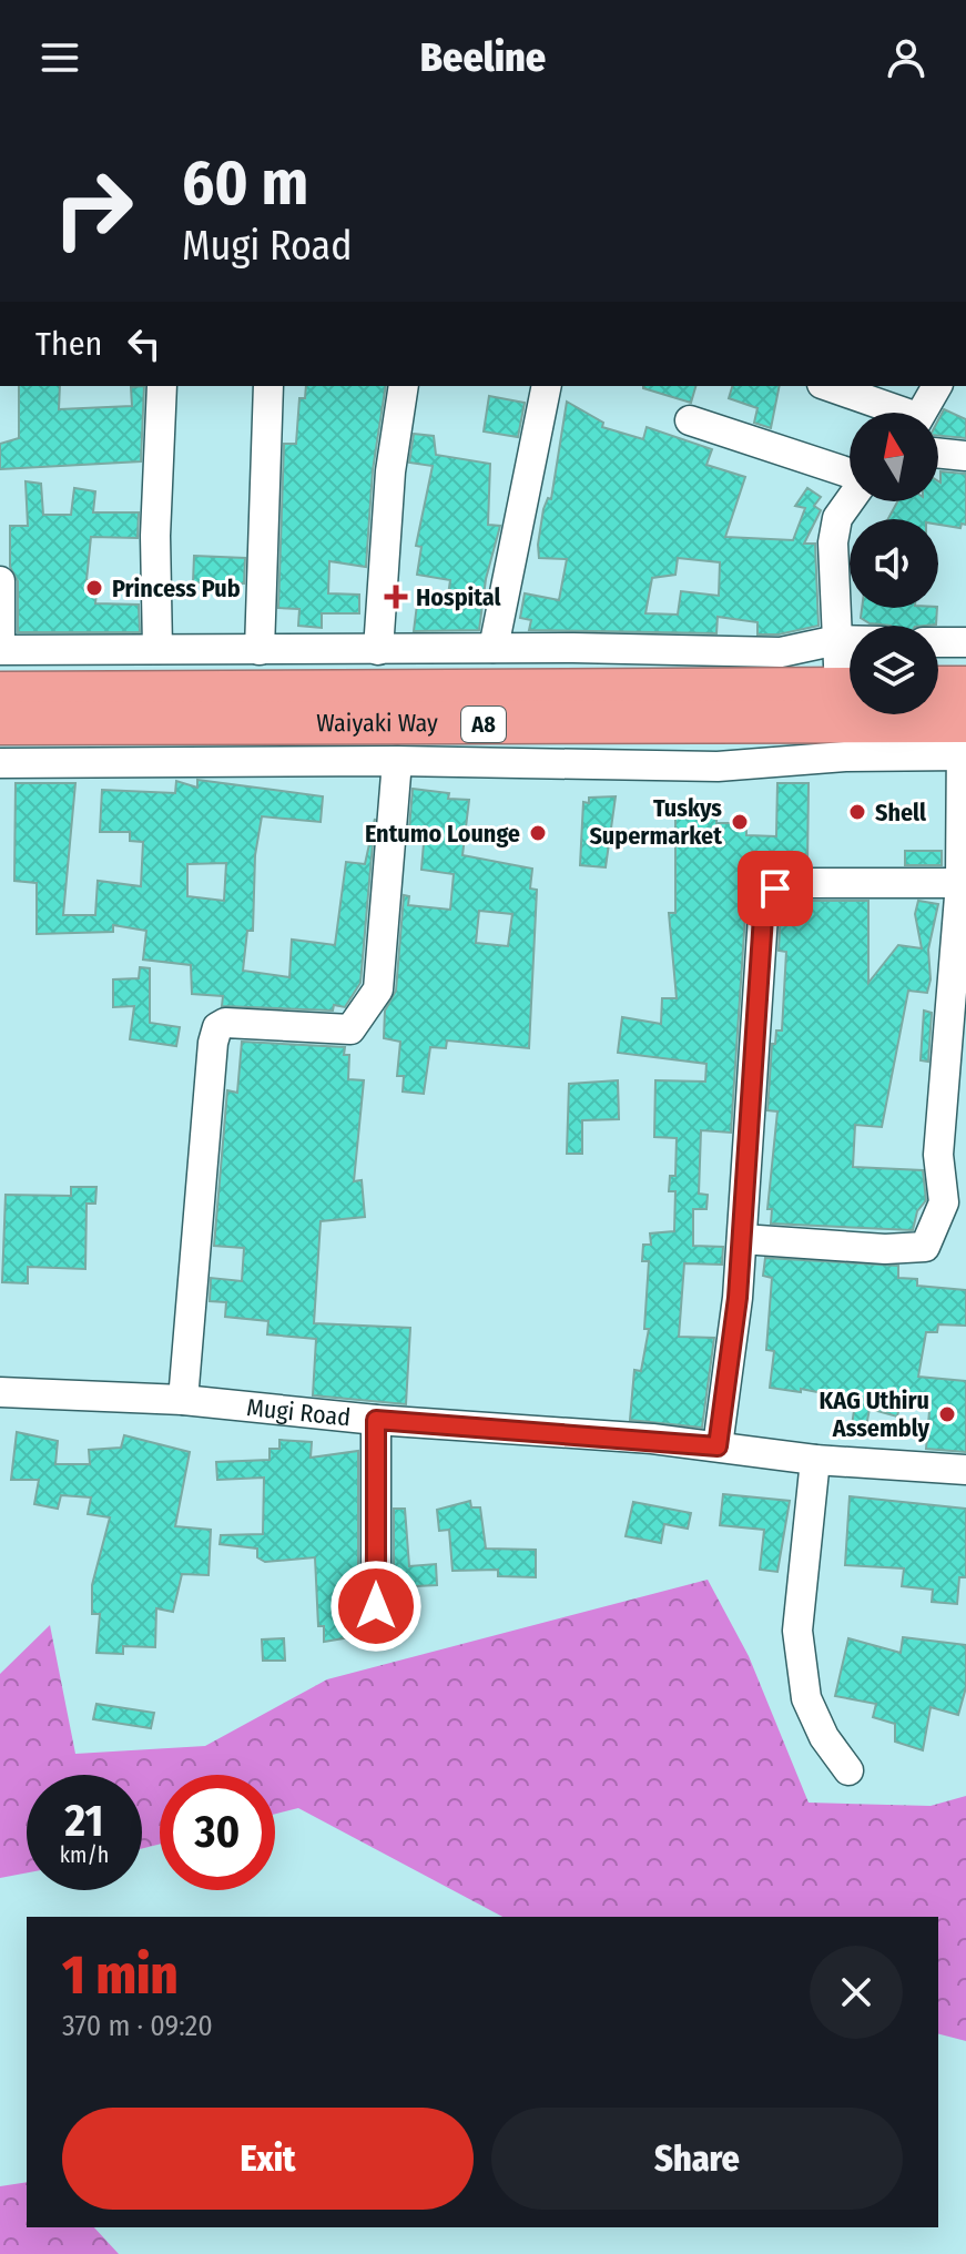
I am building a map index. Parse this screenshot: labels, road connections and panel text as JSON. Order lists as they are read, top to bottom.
{
  "streets": {
    "highway": ["Waiyaki Way", "A8"],
    "street": ["Mugi Road"]
  },
  "places": {
    "other": [
      "Princess Pub",
      "Shell",
      "Tuskys Supermarket",
      "Entumo Lounge",
      "KAG Uthiru Assembly"
    ],
    "health": ["Hospital"]
  },
  "north": "top",
  "page": {
    "header": "Beeline",
    "turn": ["60 m", "Mugi Road"],
    "then": "Then",
    "speed": "21 km/h",
    "limit": "30",
    "heading": ["1 min", "370 m · 09:20"],
    "buttons": ["Exit", "Share"]
  }
}
